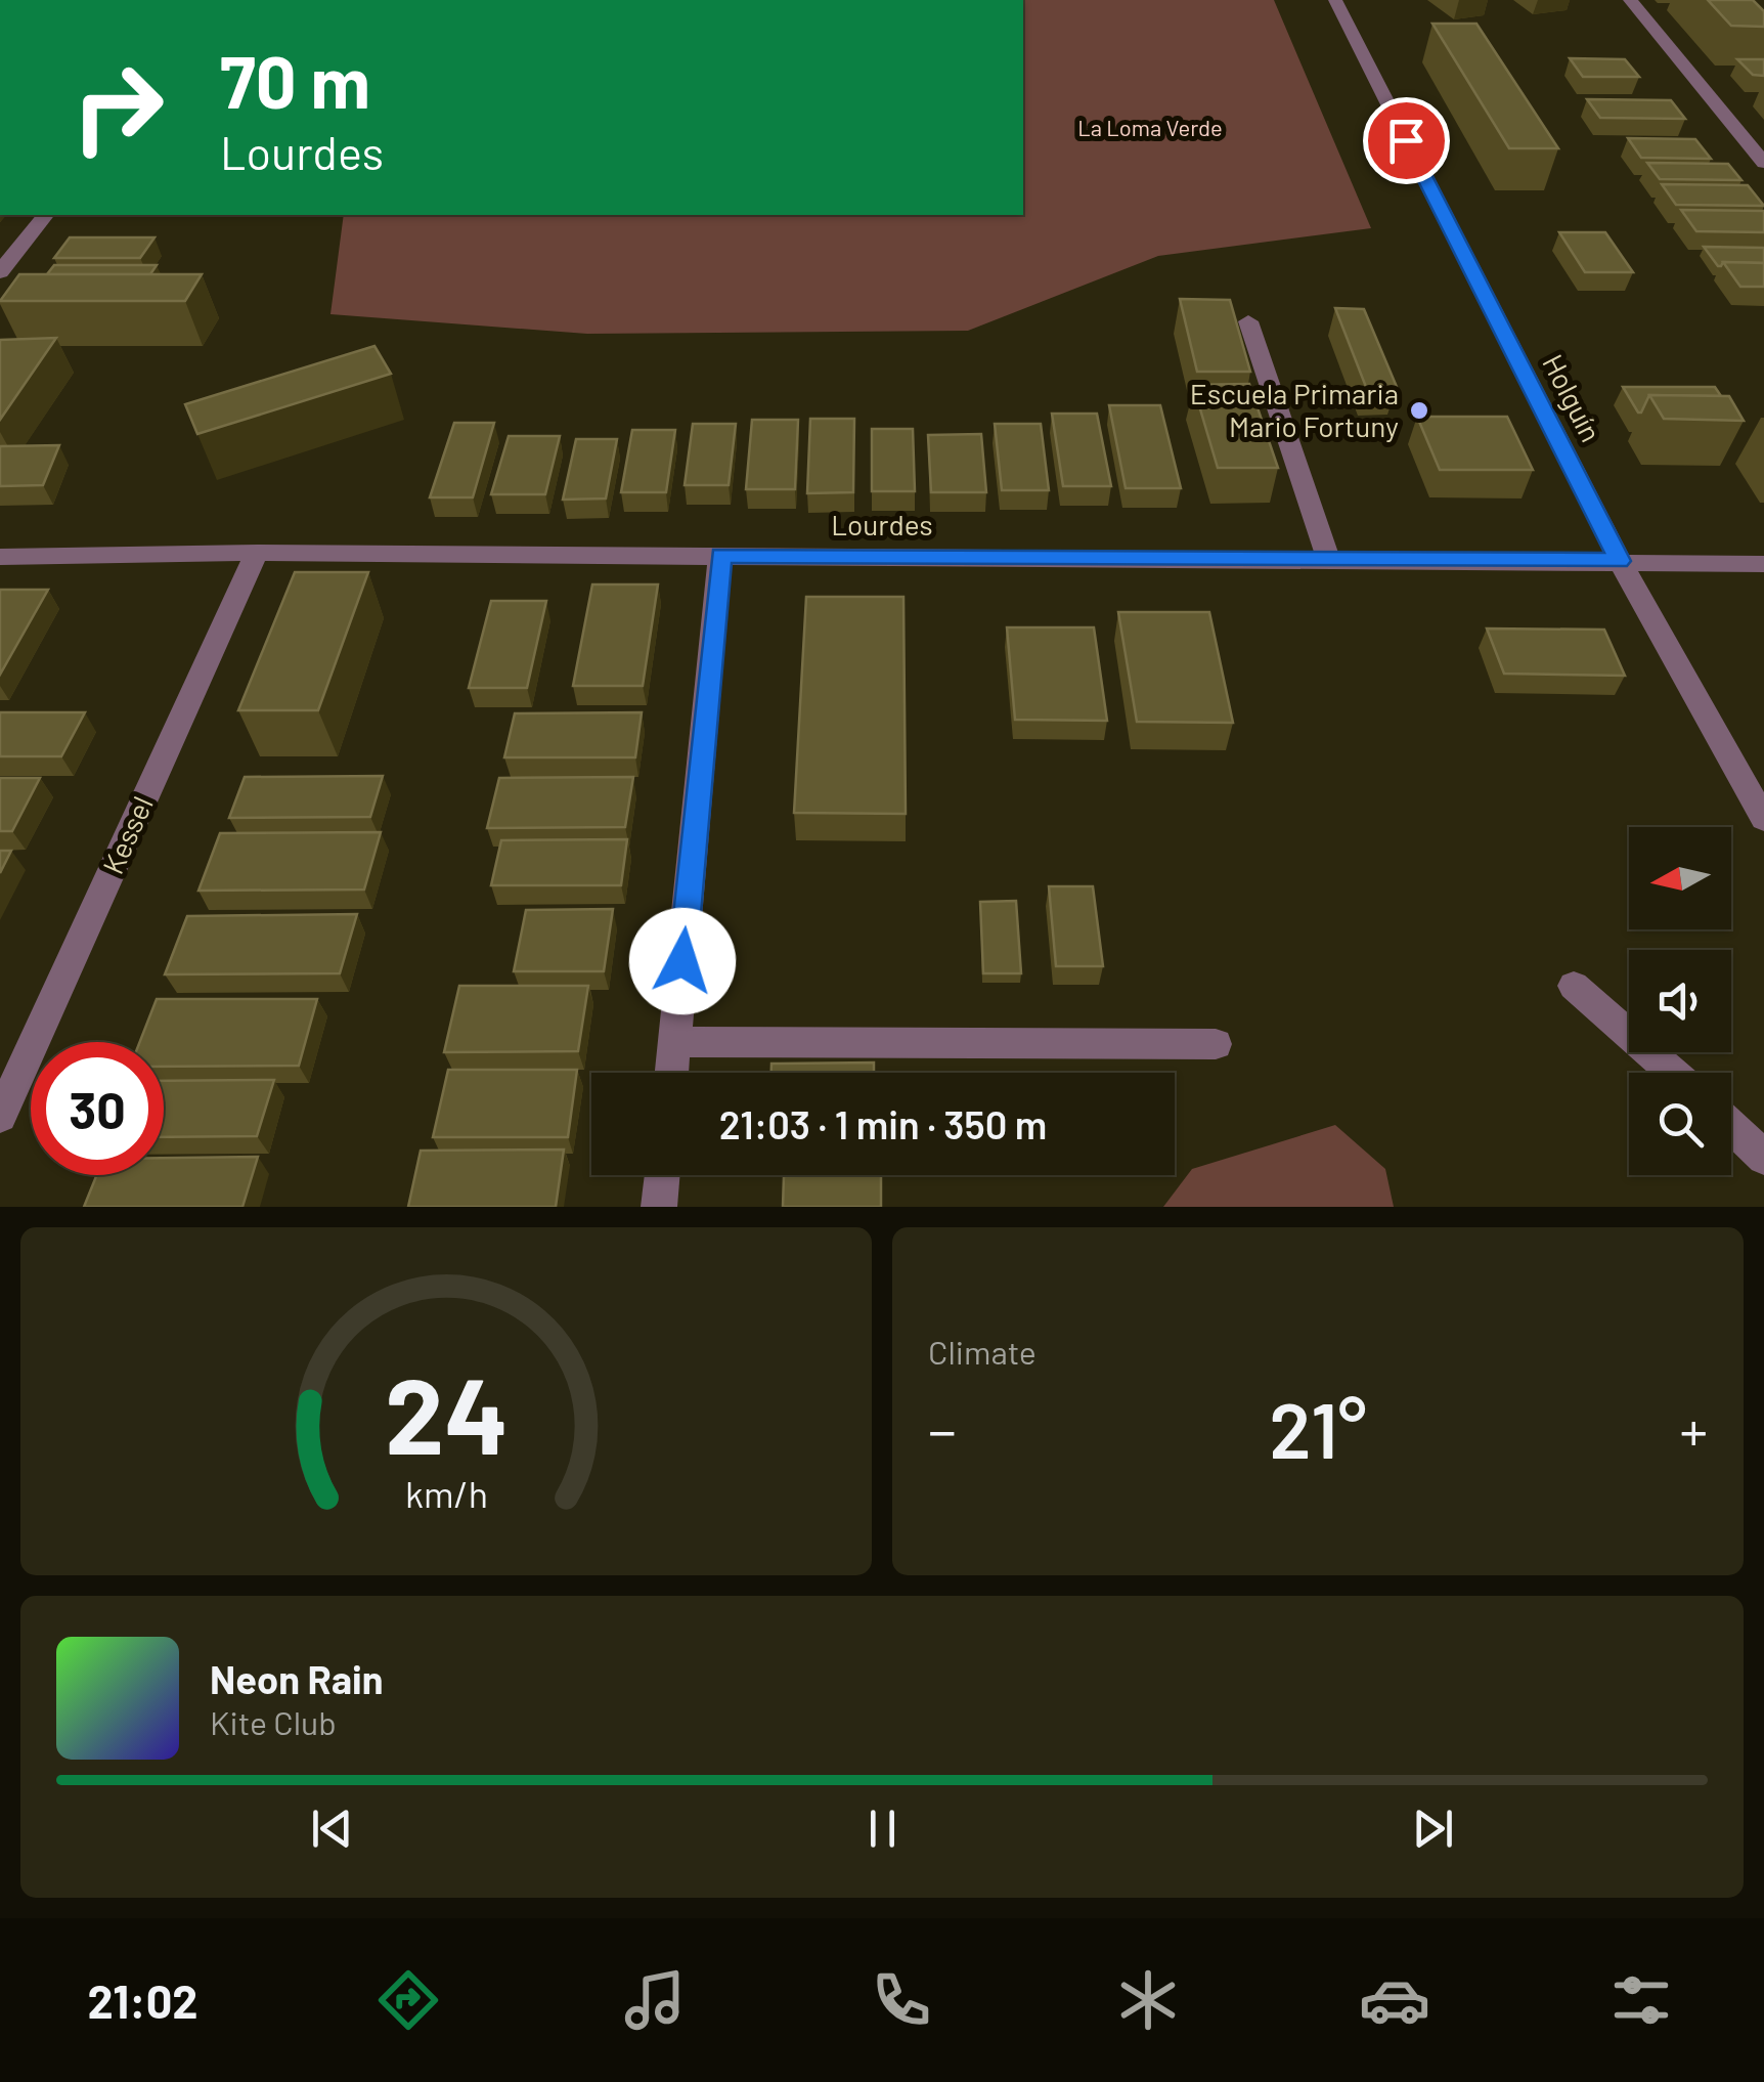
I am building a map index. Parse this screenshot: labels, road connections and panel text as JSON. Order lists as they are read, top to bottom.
{
  "streets": {
    "street": ["Holguín", "Lourdes", "Kessel"]
  },
  "crossings": [
    ["Holguín", "Lourdes"],
    ["Lourdes", "Kessel"]
  ],
  "parks": ["La Loma Verde"],
  "places": ["Escuela Primaria Mario Fortuny"],
  "north": "left",
  "page": {
    "turn": ["70 m", "Lourdes"],
    "limit": "30",
    "trip": "21:03 · 1 min · 350 m",
    "tile": "Climate",
    "heat": ["−", "21°", "+"],
    "song": ["Neon Rain", "Kite Club"],
    "tabs": "21:02",
    "gauge": ["24", "km/h"]
  }
}
